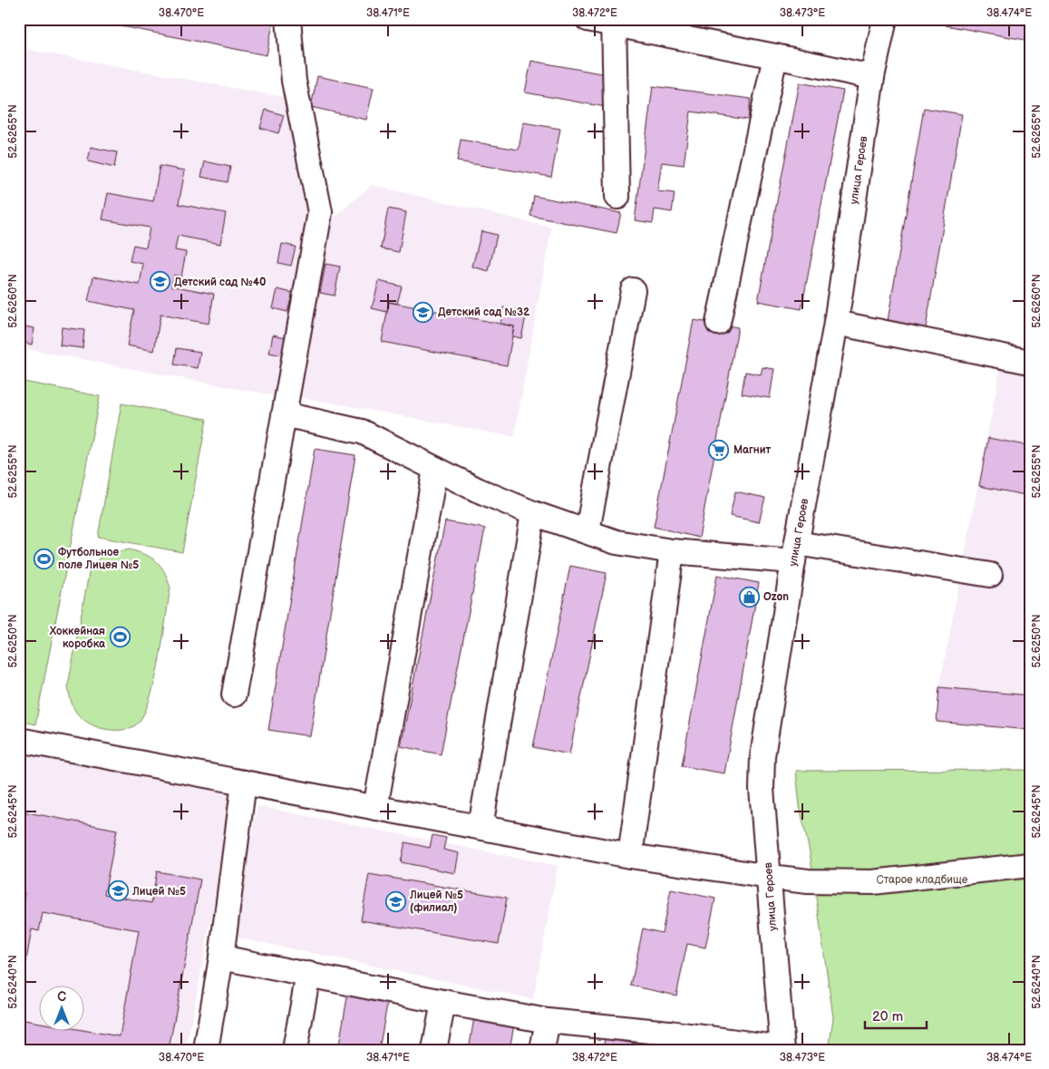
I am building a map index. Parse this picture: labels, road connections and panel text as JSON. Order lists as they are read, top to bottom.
{
  "streets": {
    "street": ["улица Героев"]
  },
  "parks": ["Старое кладбище"],
  "places": {
    "school or university": [
      "Детский сад №40",
      "Детский сад №32",
      "Лицей №5",
      "Лицей №5 (филиал)"
    ],
    "supermarket": ["Магнит"],
    "sports": ["Футбольное поле Лицея №5", "Хоккейная коробка"],
    "shop": ["Ozon"]
  },
  "scale_bar": "20 m",
  "north": "top",
  "coordinates": [
    "38.470°E",
    "38.471°E",
    "38.472°E",
    "38.473°E",
    "38.474°E",
    "52.6265°N",
    "52.6260°N",
    "52.6255°N",
    "52.6250°N",
    "52.6245°N",
    "52.6240°N"
  ]
}
